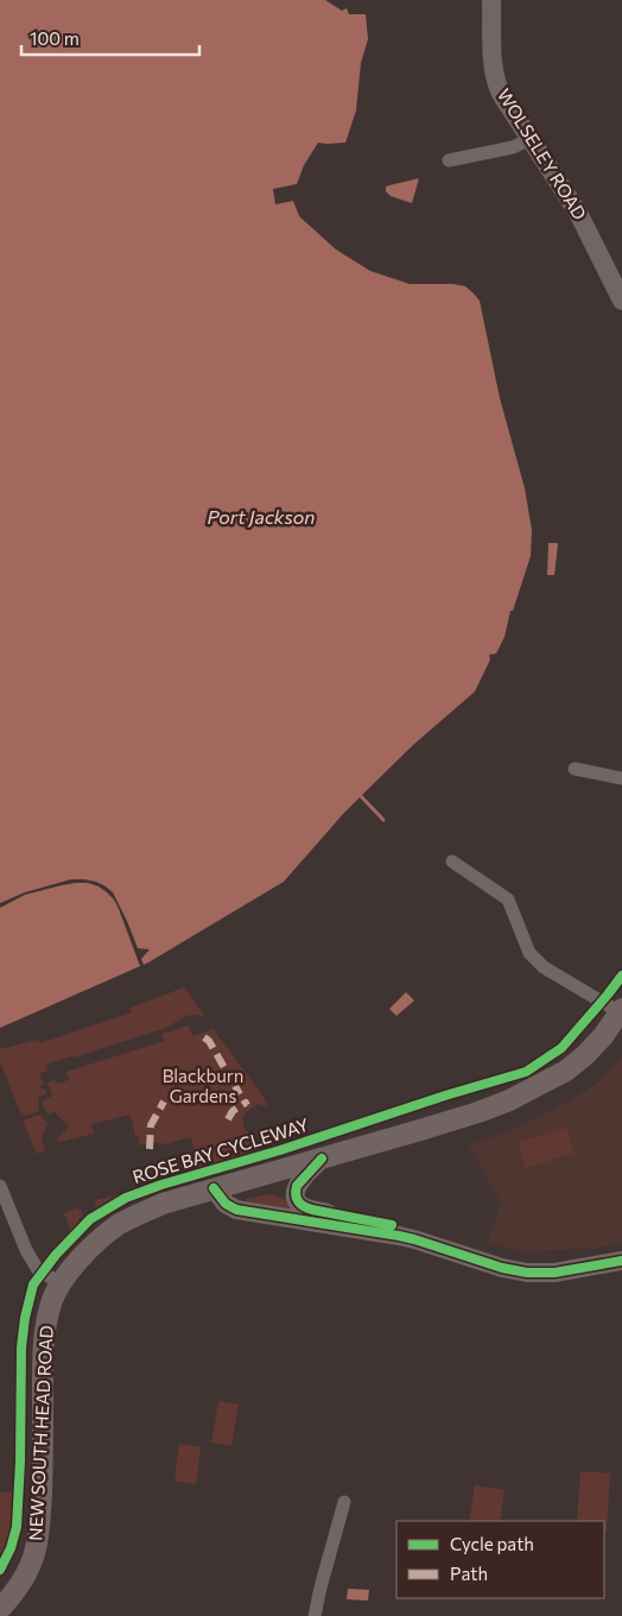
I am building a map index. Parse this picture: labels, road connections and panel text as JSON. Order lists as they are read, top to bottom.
{
  "streets": {
    "main road": ["NEW SOUTH HEAD ROAD"],
    "street": ["WOLSELEY ROAD"],
    "cycle path": ["ROSE BAY CYCLEWAY"]
  },
  "water": ["Port Jackson"],
  "parks": ["Blackburn Gardens"],
  "legend": ["Cycle path", "Path"],
  "scale_bar": "100 m"
}
